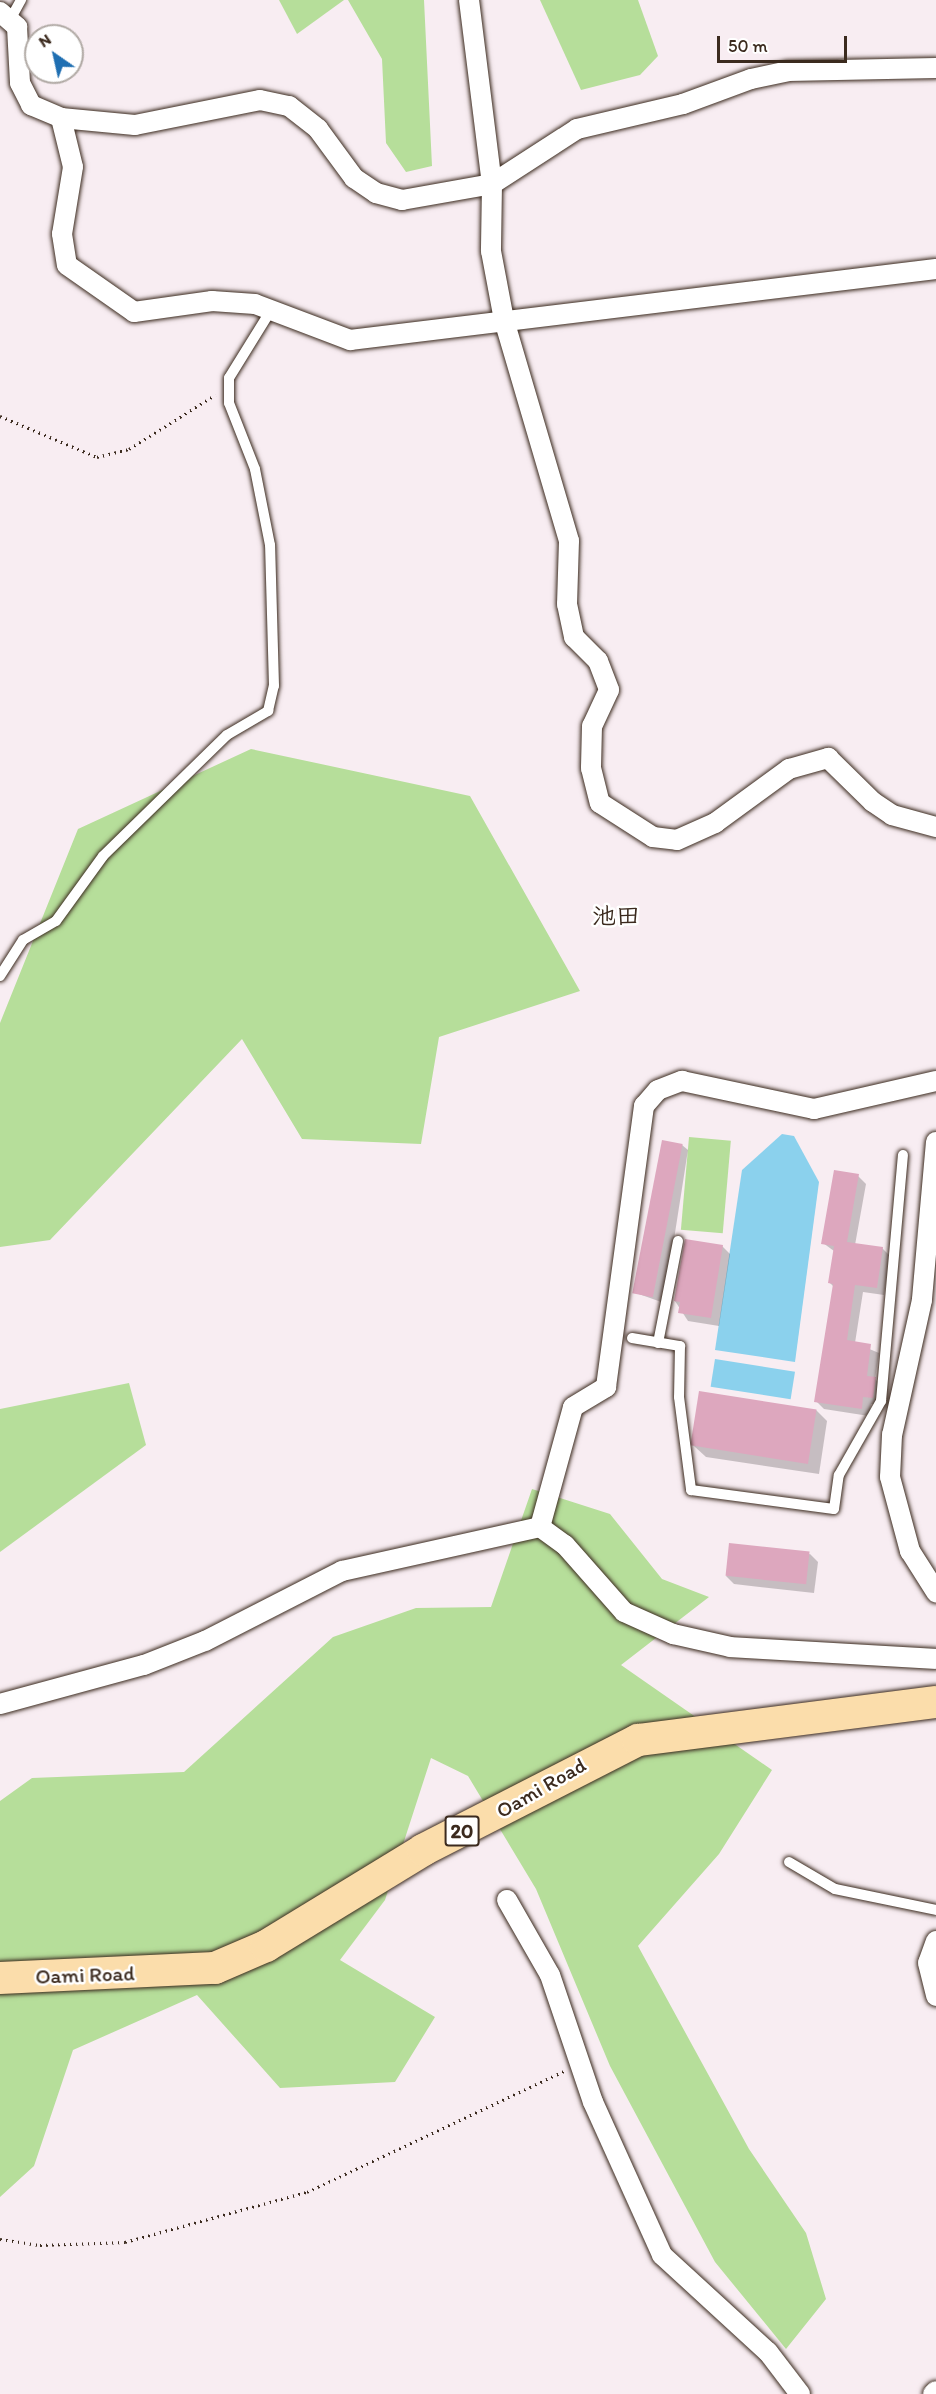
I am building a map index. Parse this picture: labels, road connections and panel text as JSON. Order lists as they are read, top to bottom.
{
  "streets": {
    "main road": ["Oami Road", "20"]
  },
  "districts": ["池田"],
  "scale_bar": "50 m",
  "north": "top left"
}
